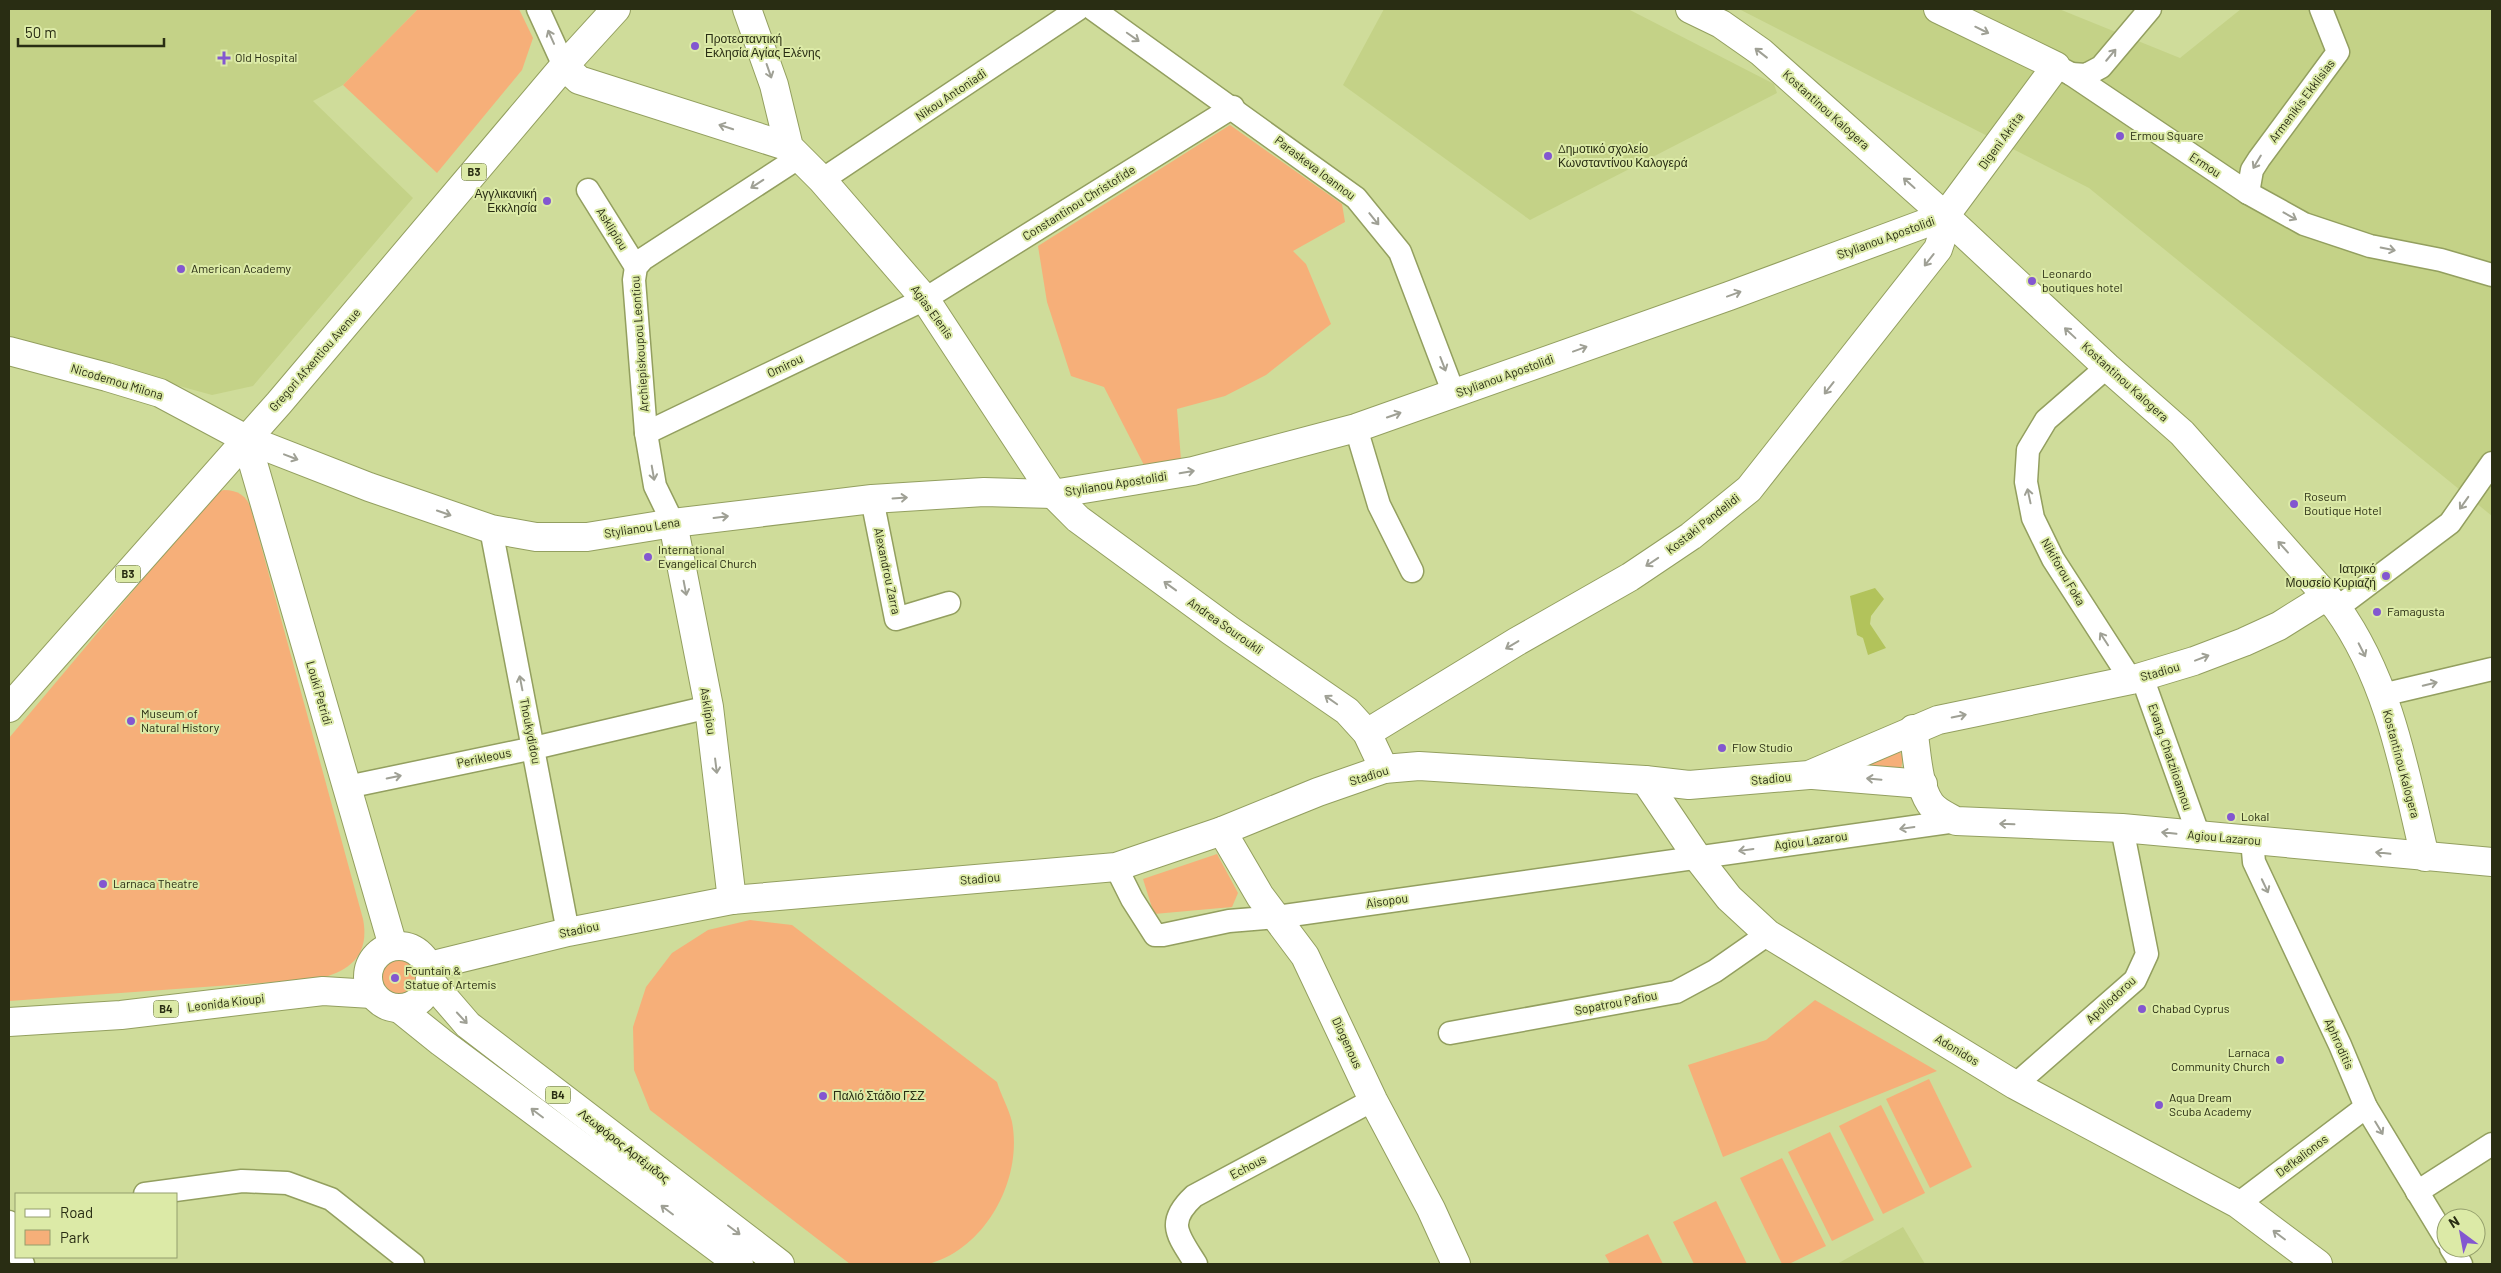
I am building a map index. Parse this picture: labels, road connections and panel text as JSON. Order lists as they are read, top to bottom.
{
  "streets": {
    "street": [
      "Nikou Antoniadi",
      "Armenikis Ekklisias",
      "Kostantinou Kalogera",
      "Digeni Akrita",
      "Ermou",
      "Paraskeva Ioannou",
      "B3",
      "Constantinou Christofide",
      "Asklipiou",
      "Stylianou Apostolidi",
      "Agias Elenis",
      "Archiepiskoupou Leontiou",
      "Gregori Afxentiou Avenue",
      "Omirou",
      "Nicodemou Milona",
      "Kostaki Pandelidi",
      "Stylianou Lena",
      "Alexandrou Zarra",
      "Nikiforou Foka",
      "Andrea Souroukli",
      "Stadiou",
      "Louki Petridi",
      "Thoukydidou",
      "Evang. Chatziioannou",
      "Perikleous",
      "Agiou Lazarou",
      "Aisopou",
      "Apollodorou",
      "Leonida Kioupi",
      "Sopatrou Pafiou",
      "B4",
      "Diogenous",
      "Aphroditis",
      "Adonidos",
      "Λεωφόρος Αρτέμιδος",
      "Defkalionos",
      "Echous"
    ]
  },
  "crossings": [
    ["Nikou Antoniadi", "Agias Elenis"],
    ["Armenikis Ekklisias", "Ermou"],
    ["Kostantinou Kalogera", "Digeni Akrita"],
    ["Kostantinou Kalogera", "Stylianou Apostolidi"],
    ["Kostantinou Kalogera", "Kostaki Pandelidi"],
    ["Kostantinou Kalogera", "Nikiforou Foka"],
    ["Kostantinou Kalogera", "Stadiou"],
    ["Kostantinou Kalogera", "Agiou Lazarou"],
    ["Digeni Akrita", "Ermou"],
    ["Digeni Akrita", "Stylianou Apostolidi"],
    ["Digeni Akrita", "Kostaki Pandelidi"],
    ["Paraskeva Ioannou", "Constantinou Christofide"],
    ["Paraskeva Ioannou", "Stylianou Apostolidi"],
    ["Constantinou Christofide", "Agias Elenis"],
    ["Constantinou Christofide", "Omirou"],
    ["Asklipiou", "Archiepiskoupou Leontiou"],
    ["Asklipiou", "Stylianou Lena"],
    ["Asklipiou", "Stadiou"],
    ["Asklipiou", "Perikleous"],
    ["Stylianou Apostolidi", "Agias Elenis"],
    ["Stylianou Apostolidi", "Kostaki Pandelidi"],
    ["Stylianou Apostolidi", "Stylianou Lena"],
    ["Stylianou Apostolidi", "Andrea Souroukli"],
    ["Agias Elenis", "Archiepiskoupou Leontiou"],
    ["Agias Elenis", "Gregori Afxentiou Avenue"],
    ["Agias Elenis", "Omirou"],
    ["Agias Elenis", "Stylianou Lena"],
    ["Agias Elenis", "Andrea Souroukli"],
    ["Archiepiskoupou Leontiou", "Omirou"],
    ["Archiepiskoupou Leontiou", "Stylianou Lena"],
    ["Gregori Afxentiou Avenue", "Nicodemou Milona"],
    ["Gregori Afxentiou Avenue", "Stylianou Lena"],
    ["Gregori Afxentiou Avenue", "Louki Petridi"],
    ["Nicodemou Milona", "Stylianou Lena"],
    ["Nicodemou Milona", "Louki Petridi"],
    ["Kostaki Pandelidi", "Andrea Souroukli"],
    ["Stylianou Lena", "Alexandrou Zarra"],
    ["Stylianou Lena", "Andrea Souroukli"],
    ["Stylianou Lena", "Louki Petridi"],
    ["Stylianou Lena", "Thoukydidou"],
    ["Nikiforou Foka", "Stadiou"],
    ["Nikiforou Foka", "Evang. Chatziioannou"],
    ["Andrea Souroukli", "Stadiou"],
    ["Stadiou", "Louki Petridi"],
    ["Stadiou", "Thoukydidou"],
    ["Stadiou", "Evang. Chatziioannou"],
    ["Stadiou", "Aisopou"],
    ["Stadiou", "Leonida Kioupi"],
    ["Stadiou", "B4"],
    ["Stadiou", "Diogenous"],
    ["Stadiou", "Adonidos"],
    ["Stadiou", "Λεωφόρος Αρτέμιδος"],
    ["Louki Petridi", "Perikleous"],
    ["Louki Petridi", "Leonida Kioupi"],
    ["Louki Petridi", "B4"],
    ["Louki Petridi", "Λεωφόρος Αρτέμιδος"],
    ["Thoukydidou", "Perikleous"],
    ["Evang. Chatziioannou", "Agiou Lazarou"],
    ["Agiou Lazarou", "Aisopou"],
    ["Agiou Lazarou", "Apollodorou"],
    ["Agiou Lazarou", "Aphroditis"],
    ["Agiou Lazarou", "Adonidos"],
    ["Aisopou", "Diogenous"],
    ["Aisopou", "Adonidos"],
    ["Apollodorou", "Adonidos"],
    ["Leonida Kioupi", "B4"],
    ["Leonida Kioupi", "Λεωφόρος Αρτέμιδος"],
    ["Sopatrou Pafiou", "Adonidos"],
    ["B4", "Λεωφόρος Αρτέμιδος"],
    ["Diogenous", "Echous"],
    ["Aphroditis", "Defkalionos"],
    ["Adonidos", "Defkalionos"]
  ],
  "one_way": [
    "Armenikis Ekklisias",
    "Ermou",
    "Paraskeva Ioannou",
    "Asklipiou",
    "Stylianou Apostolidi",
    "Agias Elenis",
    "Archiepiskoupou Leontiou",
    "Kostaki Pandelidi",
    "Stylianou Lena",
    "Nikiforou Foka",
    "Andrea Souroukli",
    "Thoukydidou",
    "Perikleous",
    "Agiou Lazarou",
    "Aphroditis"
  ],
  "places": {
    "other": [
      "Προτεσταντική Εκλησία Αγίας Ελένης",
      "Ermou Square",
      "Δημοτικό σχολείο Κωνσταντίνου Καλογερά",
      "Αγγλικανική Εκκλησία",
      "American Academy",
      "Leonardo boutiques hotel",
      "Roseum Boutique Hotel",
      "International Evangelical Church",
      "Ιατρικό Μουσείο Κυριαζή",
      "Famagusta",
      "Museum of Natural History",
      "Flow Studio",
      "Lokal",
      "Larnaca Theatre",
      "Fountain & Statue of Artemis",
      "Chabad Cyprus",
      "Larnaca Community Church",
      "Παλιό Στάδιο ΓΣΖ",
      "Aqua Dream Scuba Academy"
    ],
    "health": ["Old Hospital"]
  },
  "legend": ["Road", "Park"],
  "scale_bar": "50 m",
  "north": "top left"
}
